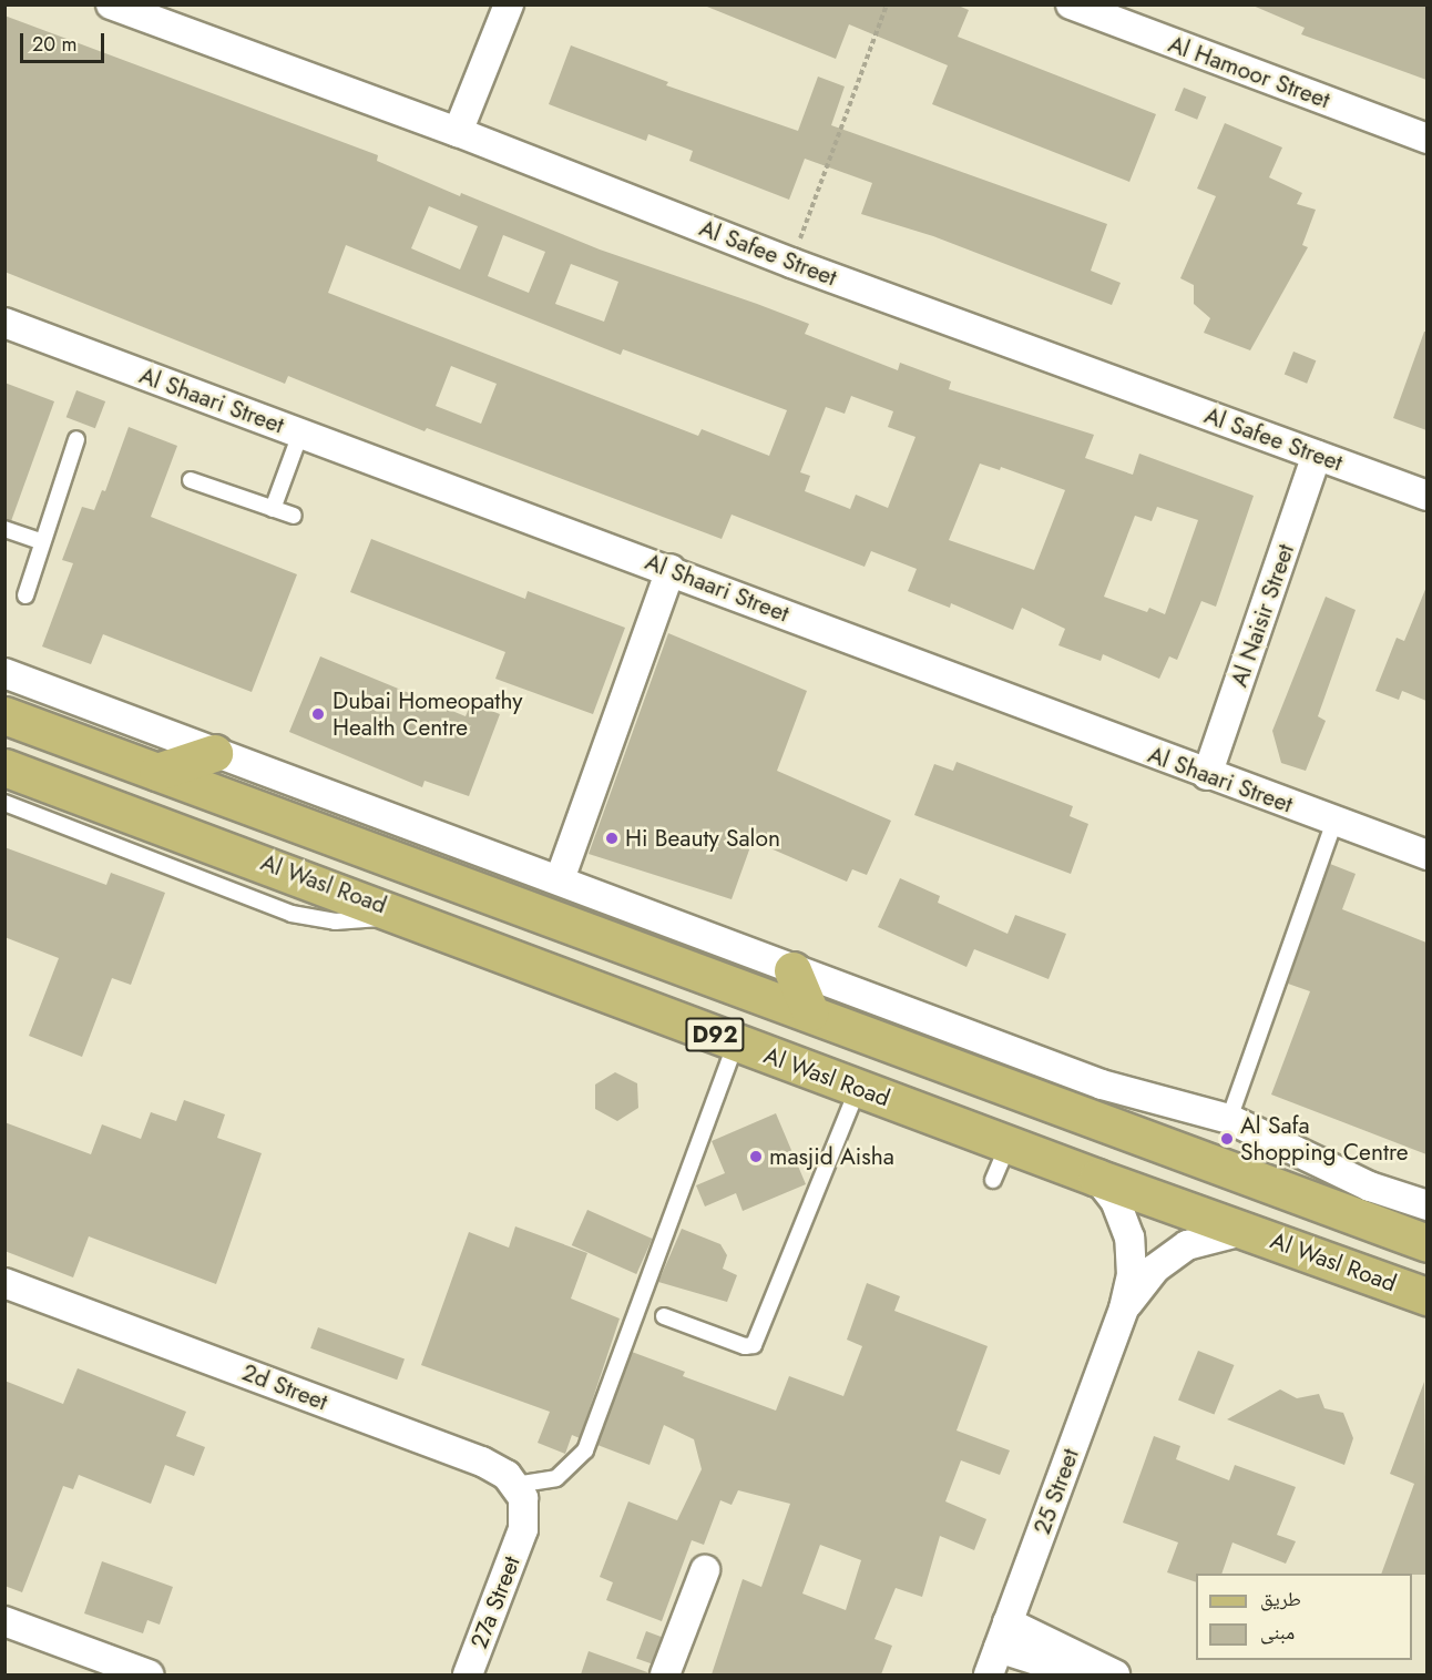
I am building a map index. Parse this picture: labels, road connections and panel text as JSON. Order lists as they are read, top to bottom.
{
  "streets": {
    "main road": ["Al Wasl Road", "D92"],
    "street": [
      "Al Hamoor Street",
      "Al Safee Street",
      "Al Shaari Street",
      "Al Naisir Street",
      "2d Street",
      "25 Street",
      "27a Street"
    ]
  },
  "crossings": [
    ["Al Safee Street", "Al Naisir Street"],
    ["Al Shaari Street", "Al Naisir Street"],
    ["Al Wasl Road", "25 Street"],
    ["2d Street", "27a Street"]
  ],
  "places": [
    "Dubai Homeopathy Health Centre",
    "Hi Beauty Salon",
    "Al Safa Shopping Centre",
    "masjid Aisha"
  ],
  "legend": ["طريق", "مبنى"],
  "scale_bar": "20 m"
}
